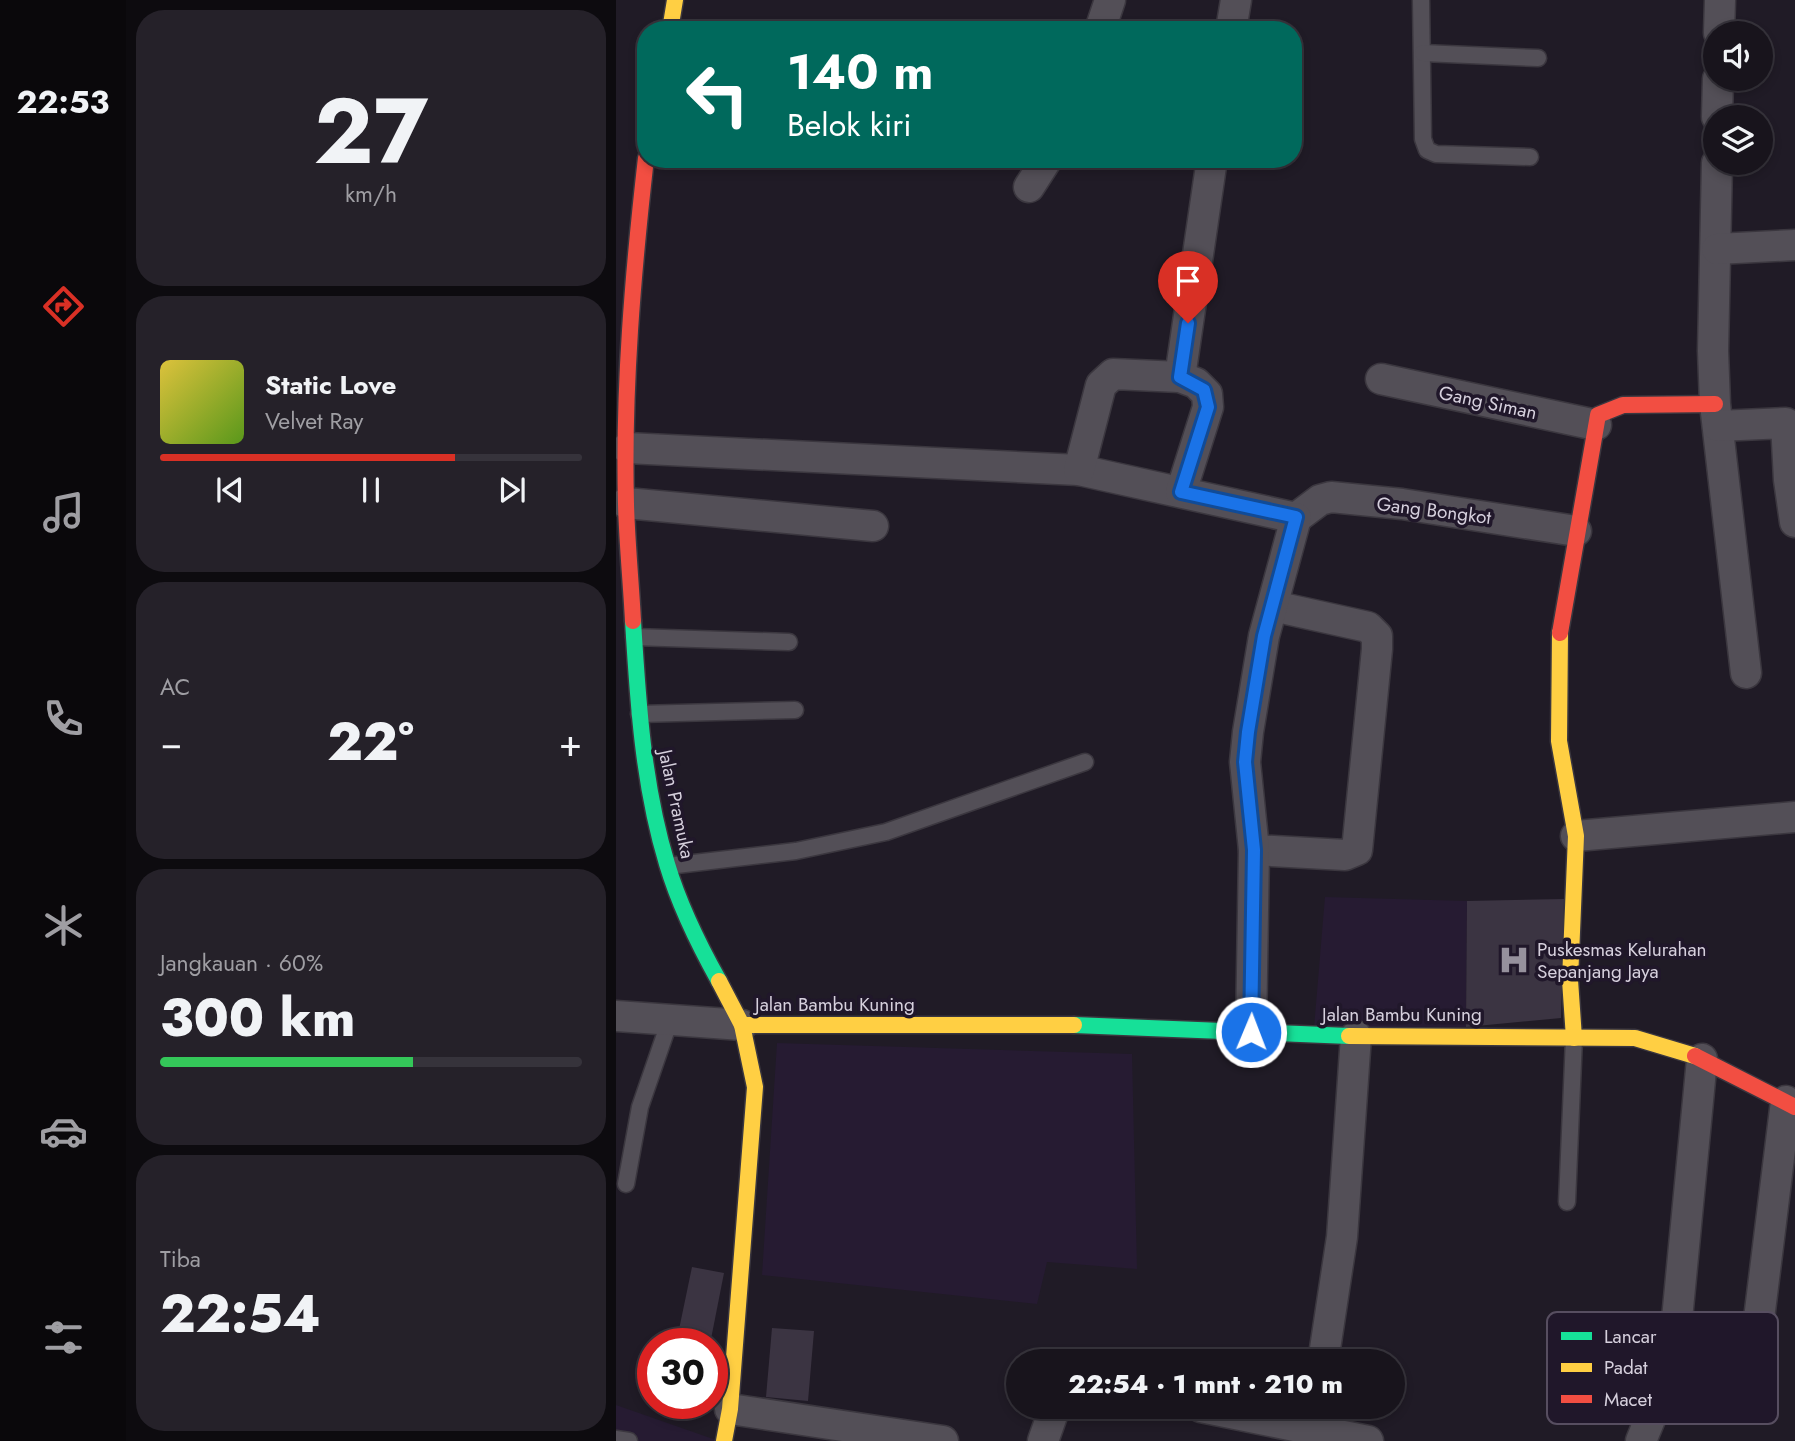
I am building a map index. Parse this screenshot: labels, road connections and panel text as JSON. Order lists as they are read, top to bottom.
{
  "streets": {
    "street": [
      "Gang Siman",
      "Gang Bongkot",
      "Jalan Pramuka",
      "Jalan Bambu Kuning"
    ]
  },
  "crossings": [
    ["Jalan Pramuka", "Jalan Bambu Kuning"]
  ],
  "places": {
    "hospital": ["Puskesmas Kelurahan Sepanjang Jaya"]
  },
  "legend": ["Lancar", "Padat", "Macet"],
  "page": {
    "tabs": "22:53",
    "tile": [
      ["27", "km/h"],
      "AC",
      ["Jangkauan · 60%", "300 km"],
      ["Tiba", "22:54"]
    ],
    "turn": ["140 m", "Belok kiri"],
    "song": ["Static Love", "Velvet Ray"],
    "heat": ["−", "22°", "+"],
    "limit": "30",
    "trip": "22:54 · 1 mnt · 210 m"
  }
}
